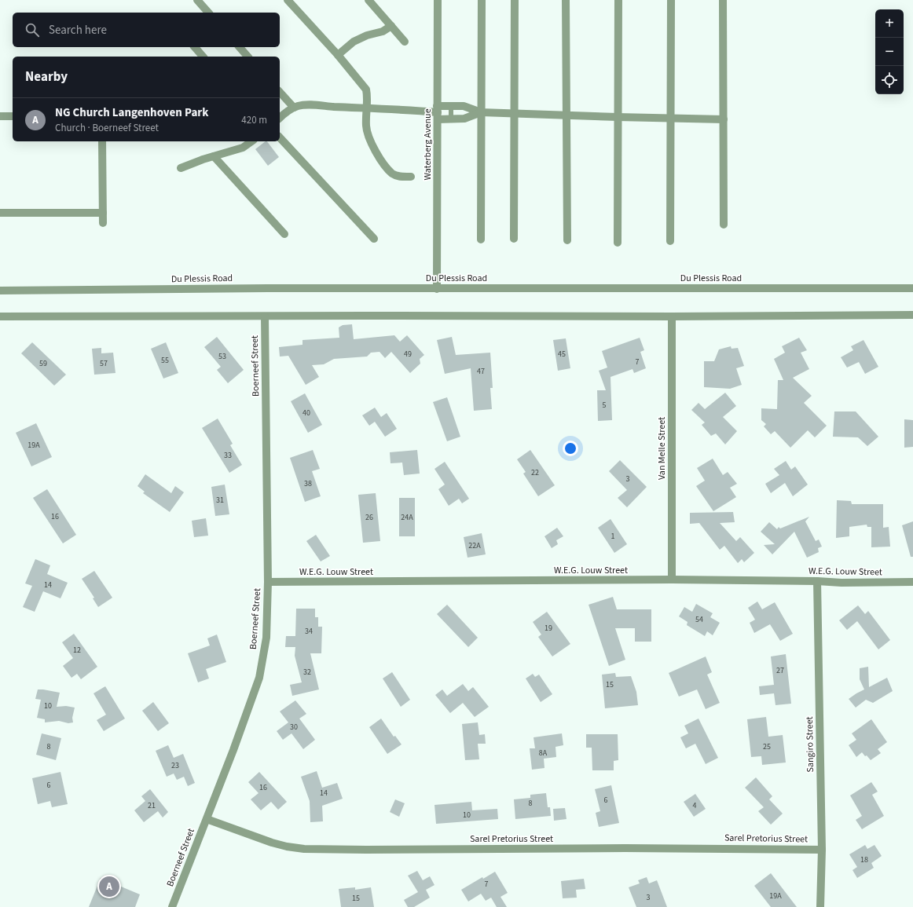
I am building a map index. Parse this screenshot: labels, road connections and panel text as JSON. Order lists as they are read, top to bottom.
{
  "streets": {
    "street": [
      "Waterberg Avenue",
      "Du Plessis Road",
      "Boerneef Street",
      "Van Melle Street",
      "W.E.G. Louw Street",
      "Sangiro Street",
      "Sarel Pretorius Street"
    ]
  },
  "crossings": [
    ["Waterberg Avenue", "Du Plessis Road"],
    ["Boerneef Street", "W.E.G. Louw Street"],
    ["Boerneef Street", "Sarel Pretorius Street"],
    ["Van Melle Street", "W.E.G. Louw Street"],
    ["W.E.G. Louw Street", "Sangiro Street"],
    ["Sangiro Street", "Sarel Pretorius Street"]
  ],
  "house_numbers": [
    "49",
    "45",
    "53",
    "55",
    "7",
    "59",
    "57",
    "47",
    "5",
    "40",
    "19A",
    "33",
    "22",
    "3",
    "38",
    "31",
    "16",
    "26",
    "24A",
    "1",
    "22A",
    "14",
    "54",
    "19",
    "34",
    "12",
    "27",
    "32",
    "15",
    "10",
    "30",
    "8",
    "25",
    "8A",
    "23",
    "6",
    "16",
    "14",
    "6",
    "8",
    "21",
    "4",
    "10",
    "18",
    "7",
    "19A",
    "3",
    "15"
  ],
  "page": {
    "map_buttons": ["+", "−"],
    "search": "Search here",
    "heading": "Nearby",
    "list": [
      {
        "mark": "A",
        "name": "NG Church Langenhoven Park",
        "note": "Church · Boerneef Street",
        "value": "420 m"
      }
    ],
    "pins": "A"
  }
}
